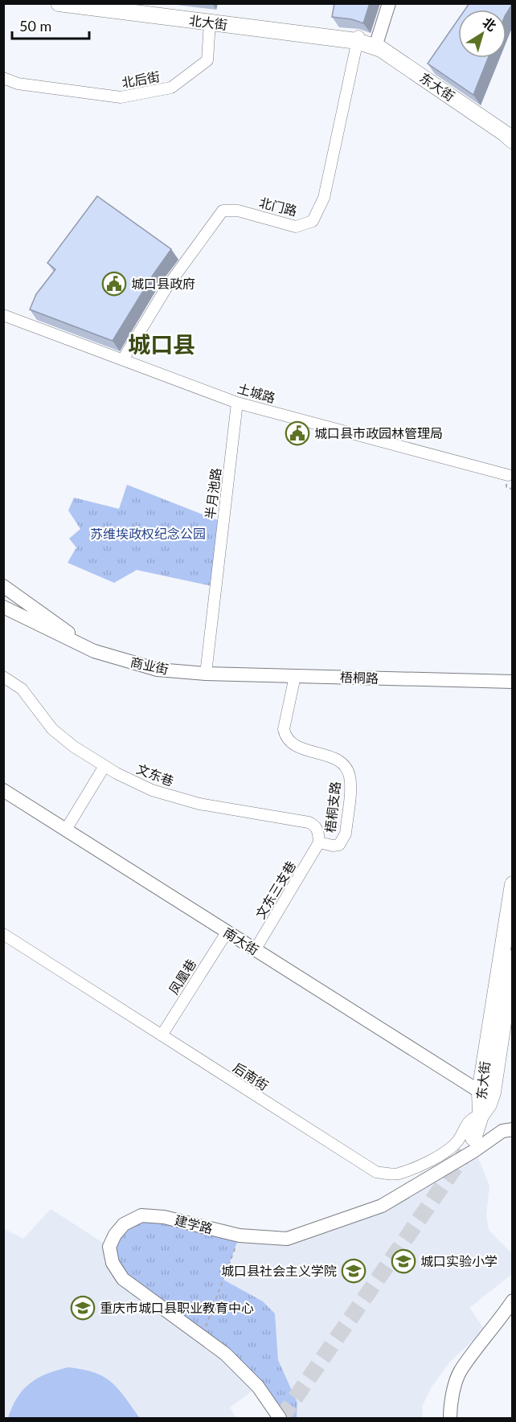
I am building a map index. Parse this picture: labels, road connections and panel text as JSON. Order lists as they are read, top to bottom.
{
  "streets": {
    "main road": ["北大街", "东大街"],
    "street": [
      "北后街",
      "北门路",
      "土城路",
      "半月池路",
      "商业街",
      "梧桐路",
      "文东巷",
      "梧桐支路",
      "文东三支巷",
      "南大街",
      "凤凰巷",
      "后南街",
      "建学路"
    ]
  },
  "crossings": [
    ["北大街", "北后街"],
    ["北大街", "东大街"],
    ["北大街", "北门路"],
    ["东大街", "北门路"],
    ["东大街", "南大街"],
    ["东大街", "后南街"],
    ["北门路", "土城路"],
    ["土城路", "半月池路"],
    ["半月池路", "商业街"],
    ["半月池路", "梧桐路"],
    ["商业街", "梧桐路"],
    ["梧桐路", "梧桐支路"],
    ["文东巷", "梧桐支路"],
    ["文东巷", "文东三支巷"],
    ["梧桐支路", "文东三支巷"],
    ["文东三支巷", "南大街"],
    ["南大街", "凤凰巷"],
    ["凤凰巷", "后南街"]
  ],
  "districts": ["城口县"],
  "parks": ["苏维埃政权纪念公园"],
  "places": {
    "public building": ["城口县政府", "城口县市政园林管理局"],
    "school or university": ["城口实验小学", "城口县社会主义学院", "重庆市城口县职业教育中心"]
  },
  "scale_bar": "50 m",
  "north": "top right"
}
